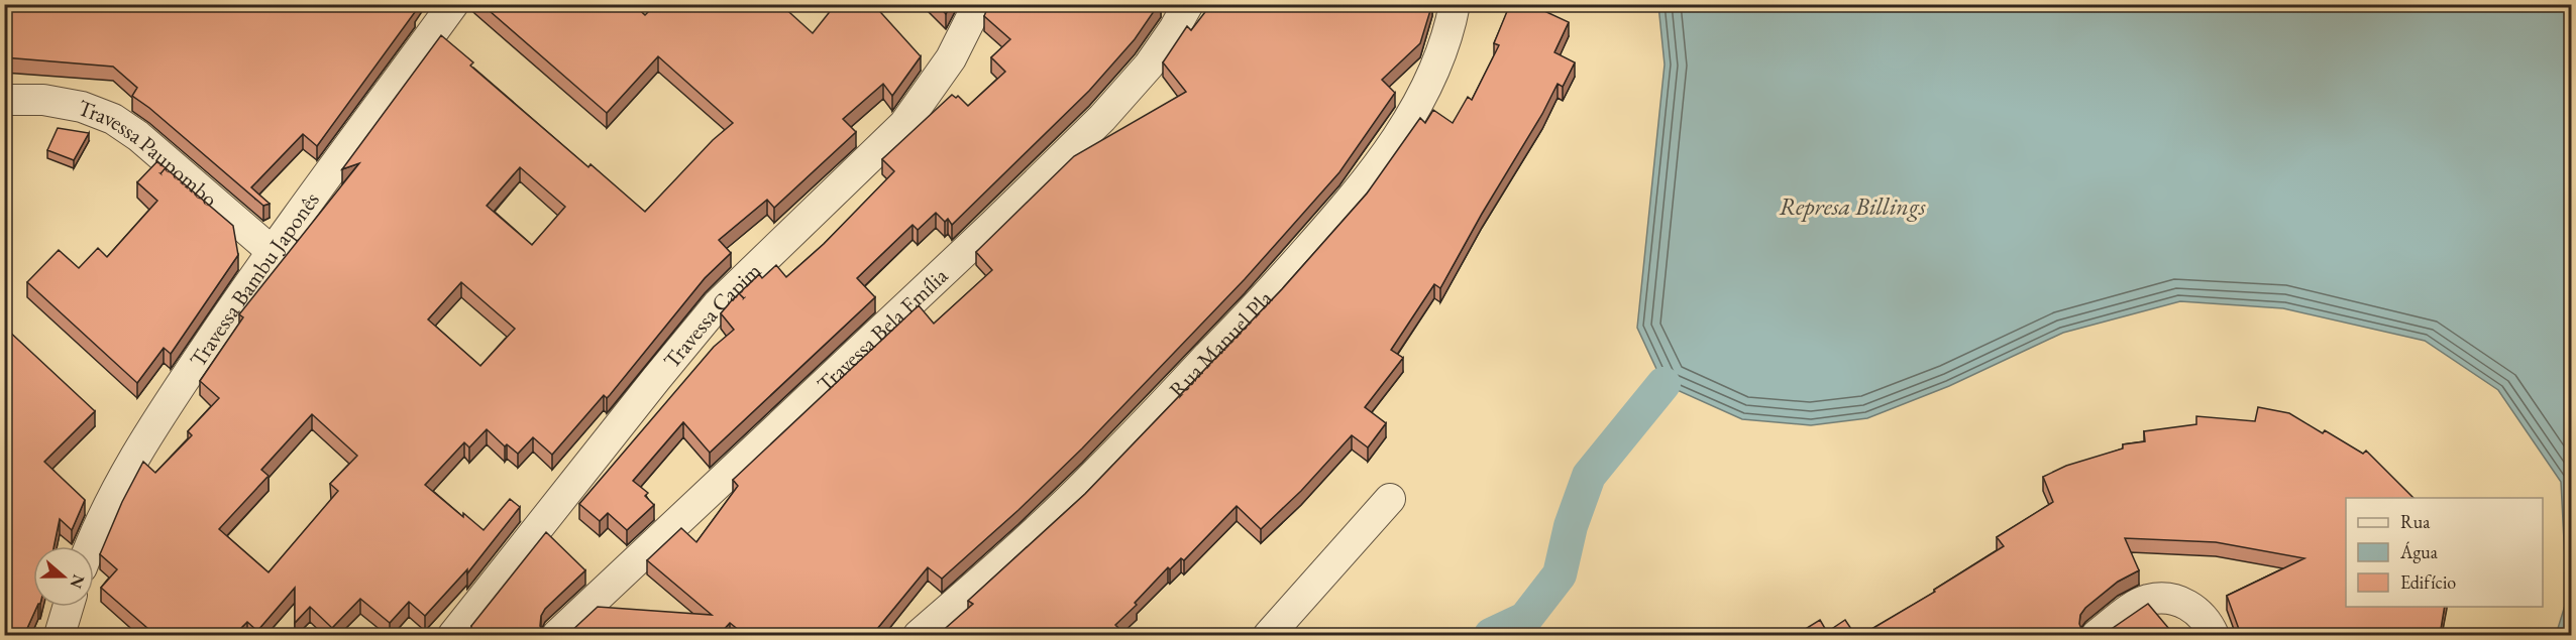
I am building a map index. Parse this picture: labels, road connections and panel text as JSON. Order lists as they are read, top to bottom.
{
  "streets": {
    "street": [
      "Travessa Paupombo",
      "Travessa Bambu Japonês",
      "Travessa Capim",
      "Travessa Bela Emília",
      "Rua Manuel Pla"
    ]
  },
  "crossings": [
    ["Travessa Paupombo", "Travessa Bambu Japonês"]
  ],
  "water": ["Represa Billings"],
  "legend": ["Rua", "Água", "Edifício"],
  "north": "right"
}
